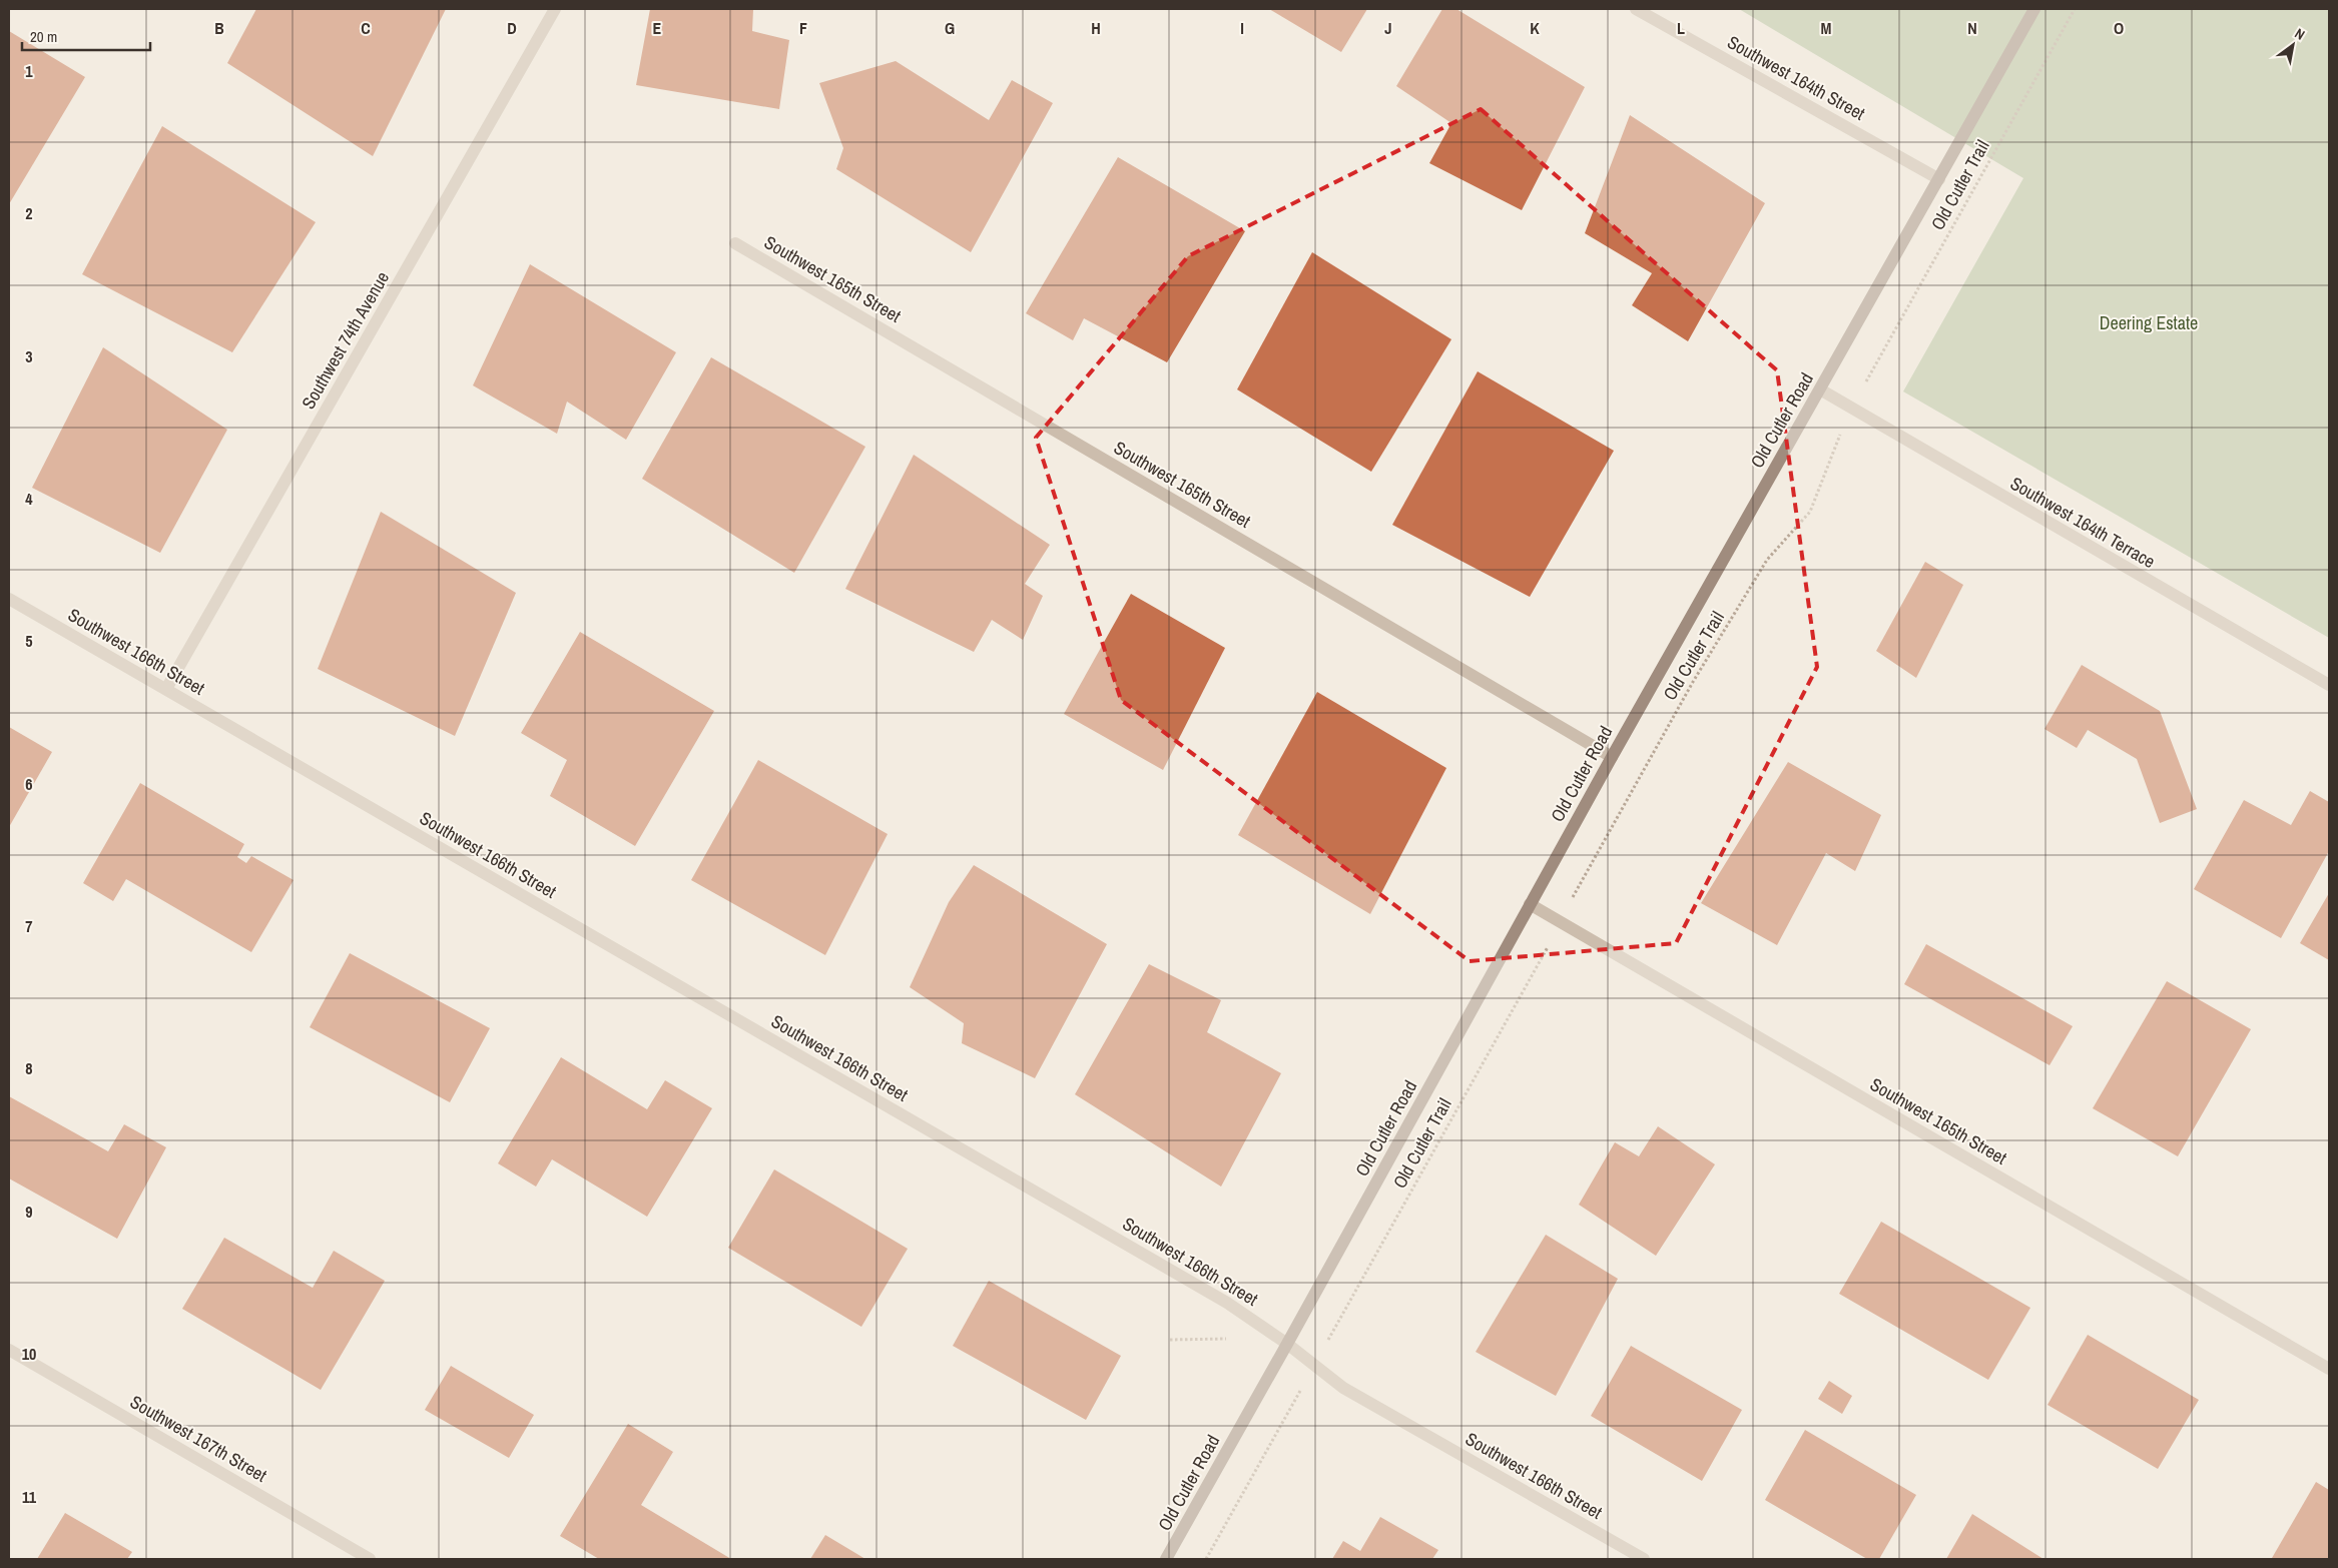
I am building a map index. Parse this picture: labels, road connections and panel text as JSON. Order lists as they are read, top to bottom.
{
  "streets": {
    "main road": ["Old Cutler Road"],
    "street": [
      "Southwest 164th Street",
      "Southwest 165th Street",
      "Southwest 74th Avenue",
      "Southwest 164th Terrace",
      "Southwest 166th Street",
      "Southwest 167th Street"
    ],
    "path": ["Old Cutler Trail"]
  },
  "crossings": [
    ["Southwest 164th Street", "Old Cutler Road"],
    ["Southwest 165th Street", "Old Cutler Road"],
    ["Southwest 74th Avenue", "Southwest 166th Street"],
    ["Old Cutler Road", "Southwest 164th Terrace"],
    ["Old Cutler Road", "Southwest 166th Street"]
  ],
  "parks": ["Deering Estate"],
  "scale_bar": "20 m",
  "north": "top right",
  "grid": {
    "columns": [
      "B",
      "C",
      "D",
      "E",
      "F",
      "G",
      "H",
      "I",
      "J",
      "K",
      "L",
      "M",
      "N",
      "O"
    ],
    "rows": [
      "1",
      "2",
      "3",
      "4",
      "5",
      "6",
      "7",
      "8",
      "9",
      "10",
      "11"
    ]
  }
}
